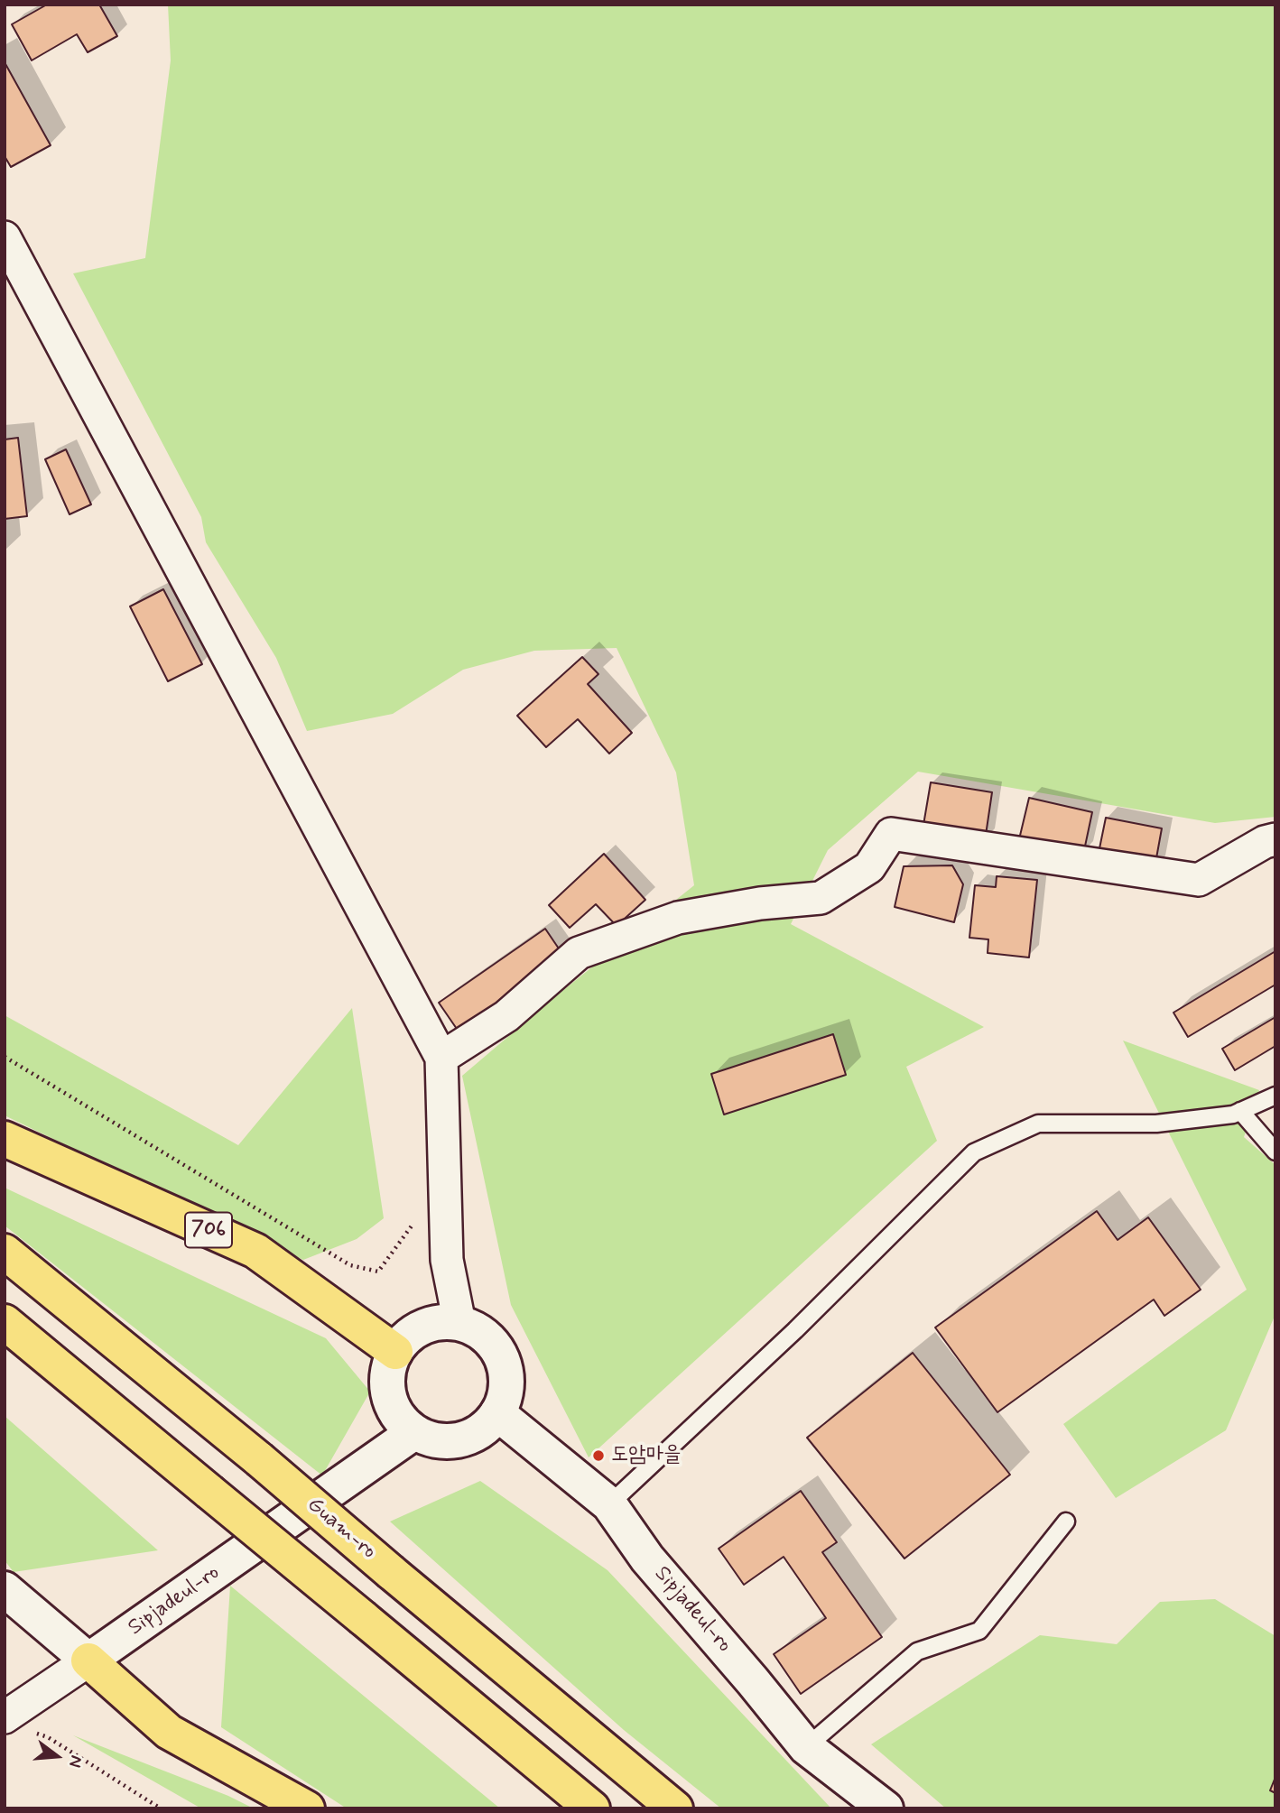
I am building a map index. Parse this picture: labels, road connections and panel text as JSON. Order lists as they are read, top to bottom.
{
  "streets": {
    "main road": ["706", "Guam-ro", "Sipjadeul-ro"]
  },
  "crossings": [
    ["706", "Sipjadeul-ro"]
  ],
  "places": ["도암마을"],
  "north": "right"
}
